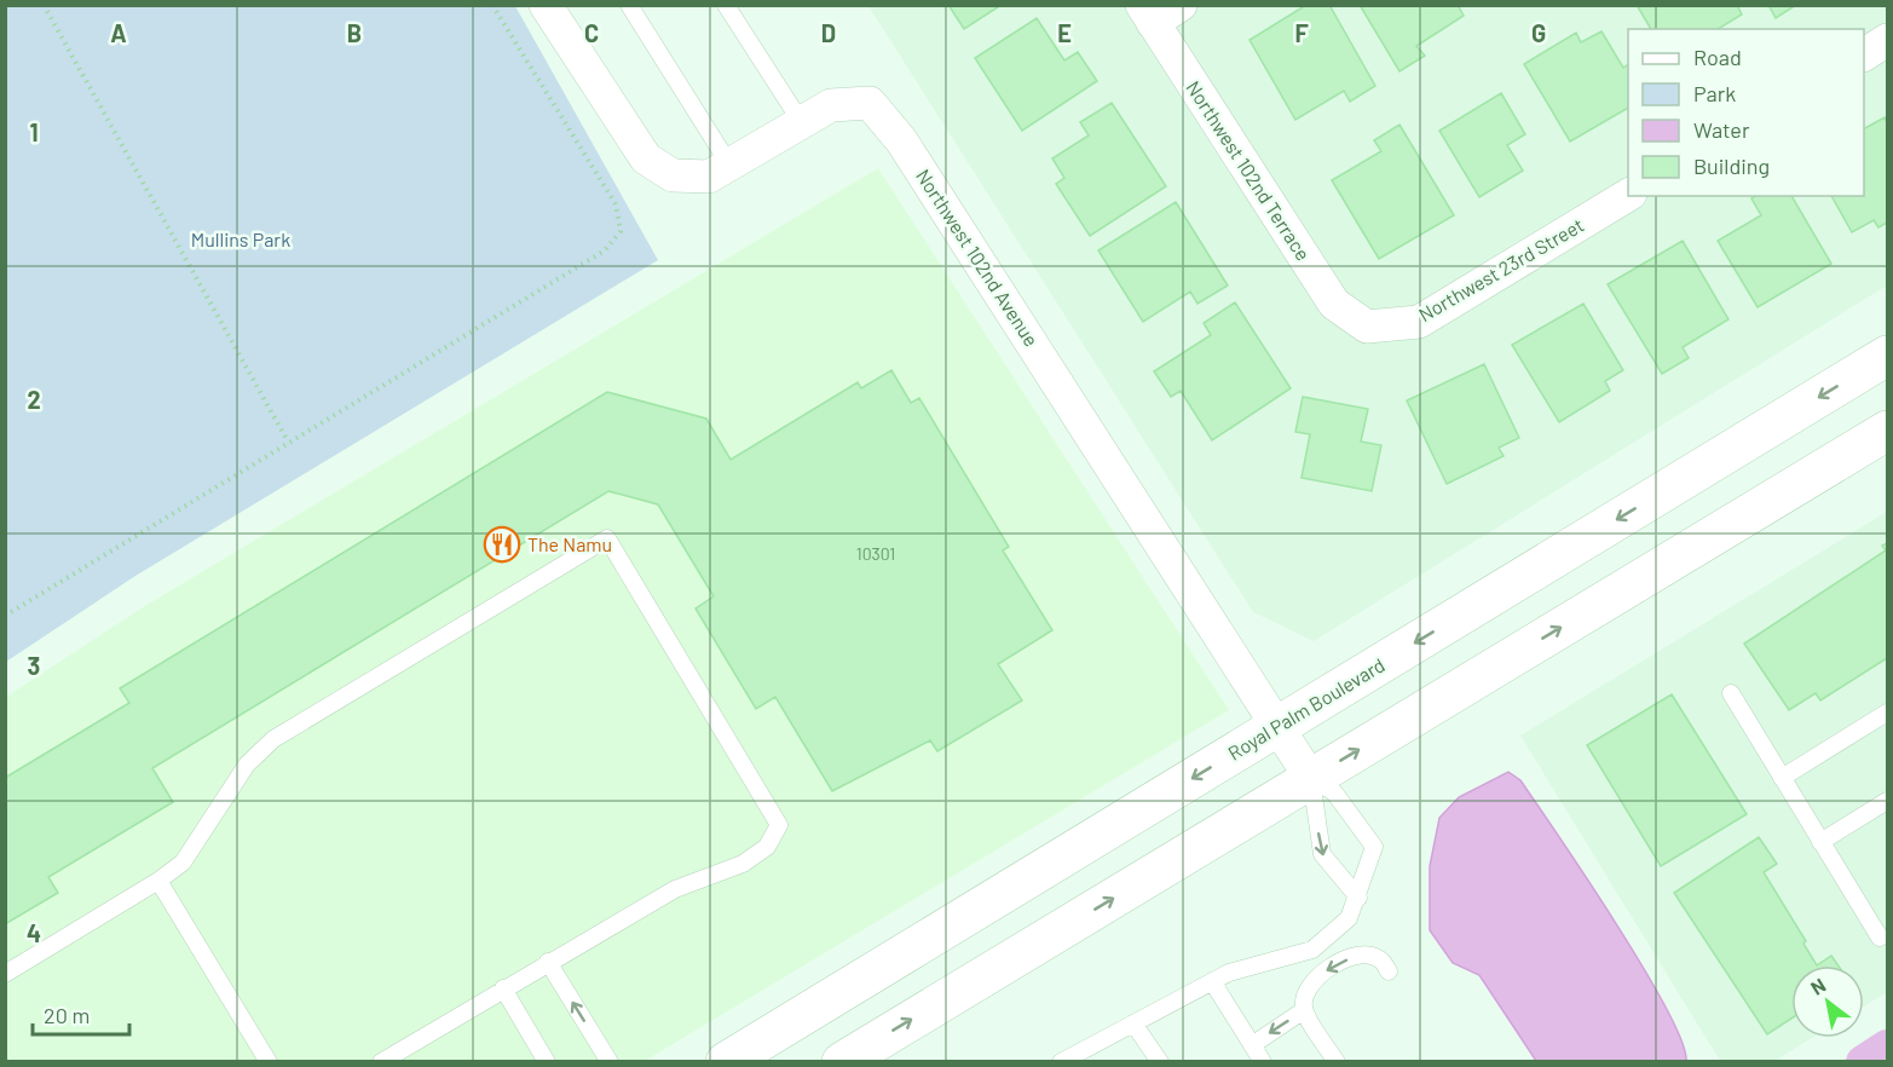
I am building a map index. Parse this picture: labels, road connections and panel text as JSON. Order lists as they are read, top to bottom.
{
  "streets": {
    "main road": ["Royal Palm Boulevard"],
    "street": ["Northwest 102nd Terrace", "Northwest 102nd Avenue", "Northwest 23rd Street"]
  },
  "crossings": [
    ["Northwest 102nd Terrace", "Northwest 23rd Street"],
    ["Northwest 102nd Avenue", "Royal Palm Boulevard"]
  ],
  "parks": ["Mullins Park"],
  "places": {
    "restaurant": ["The Namu"]
  },
  "house_numbers": ["10301"],
  "legend": [
    "Road",
    "Park",
    "Water",
    "Building"
  ],
  "scale_bar": "20 m",
  "north": "top left",
  "grid": {
    "columns": [
      "A",
      "B",
      "C",
      "D",
      "E",
      "F",
      "G"
    ],
    "rows": [
      "1",
      "2",
      "3",
      "4"
    ]
  }
}
